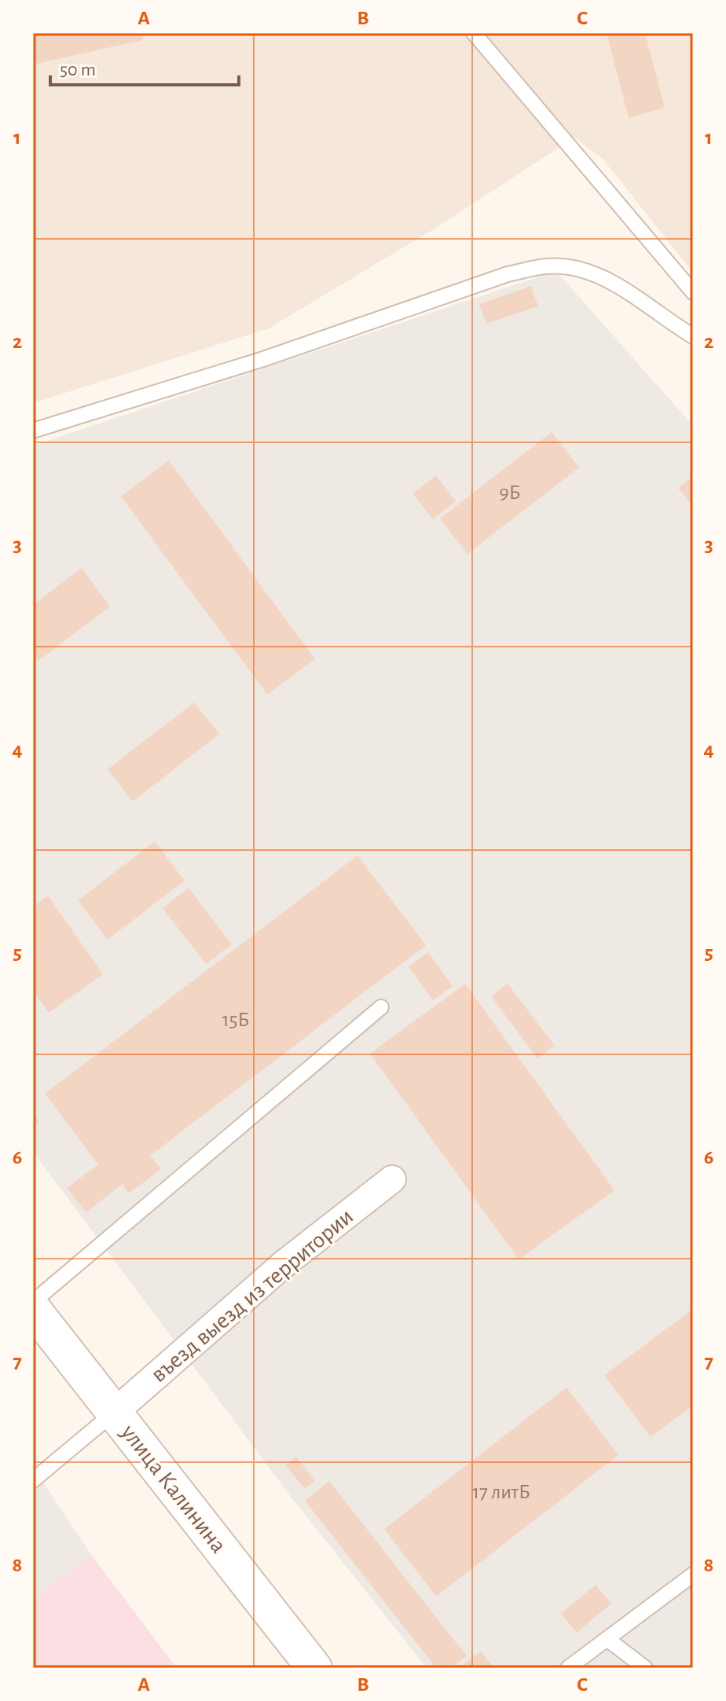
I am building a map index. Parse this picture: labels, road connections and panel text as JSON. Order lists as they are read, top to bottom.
{
  "streets": {
    "main road": ["улица Калинина"],
    "street": ["въезд выезд из территории"]
  },
  "crossings": [
    ["въезд выезд из территории", "улица Калинина"]
  ],
  "house_numbers": ["9Б", "15Б", "17 литБ"],
  "scale_bar": "50 m",
  "grid": {
    "columns": ["A", "B", "C"],
    "rows": [
      "1",
      "2",
      "3",
      "4",
      "5",
      "6",
      "7",
      "8"
    ]
  }
}
